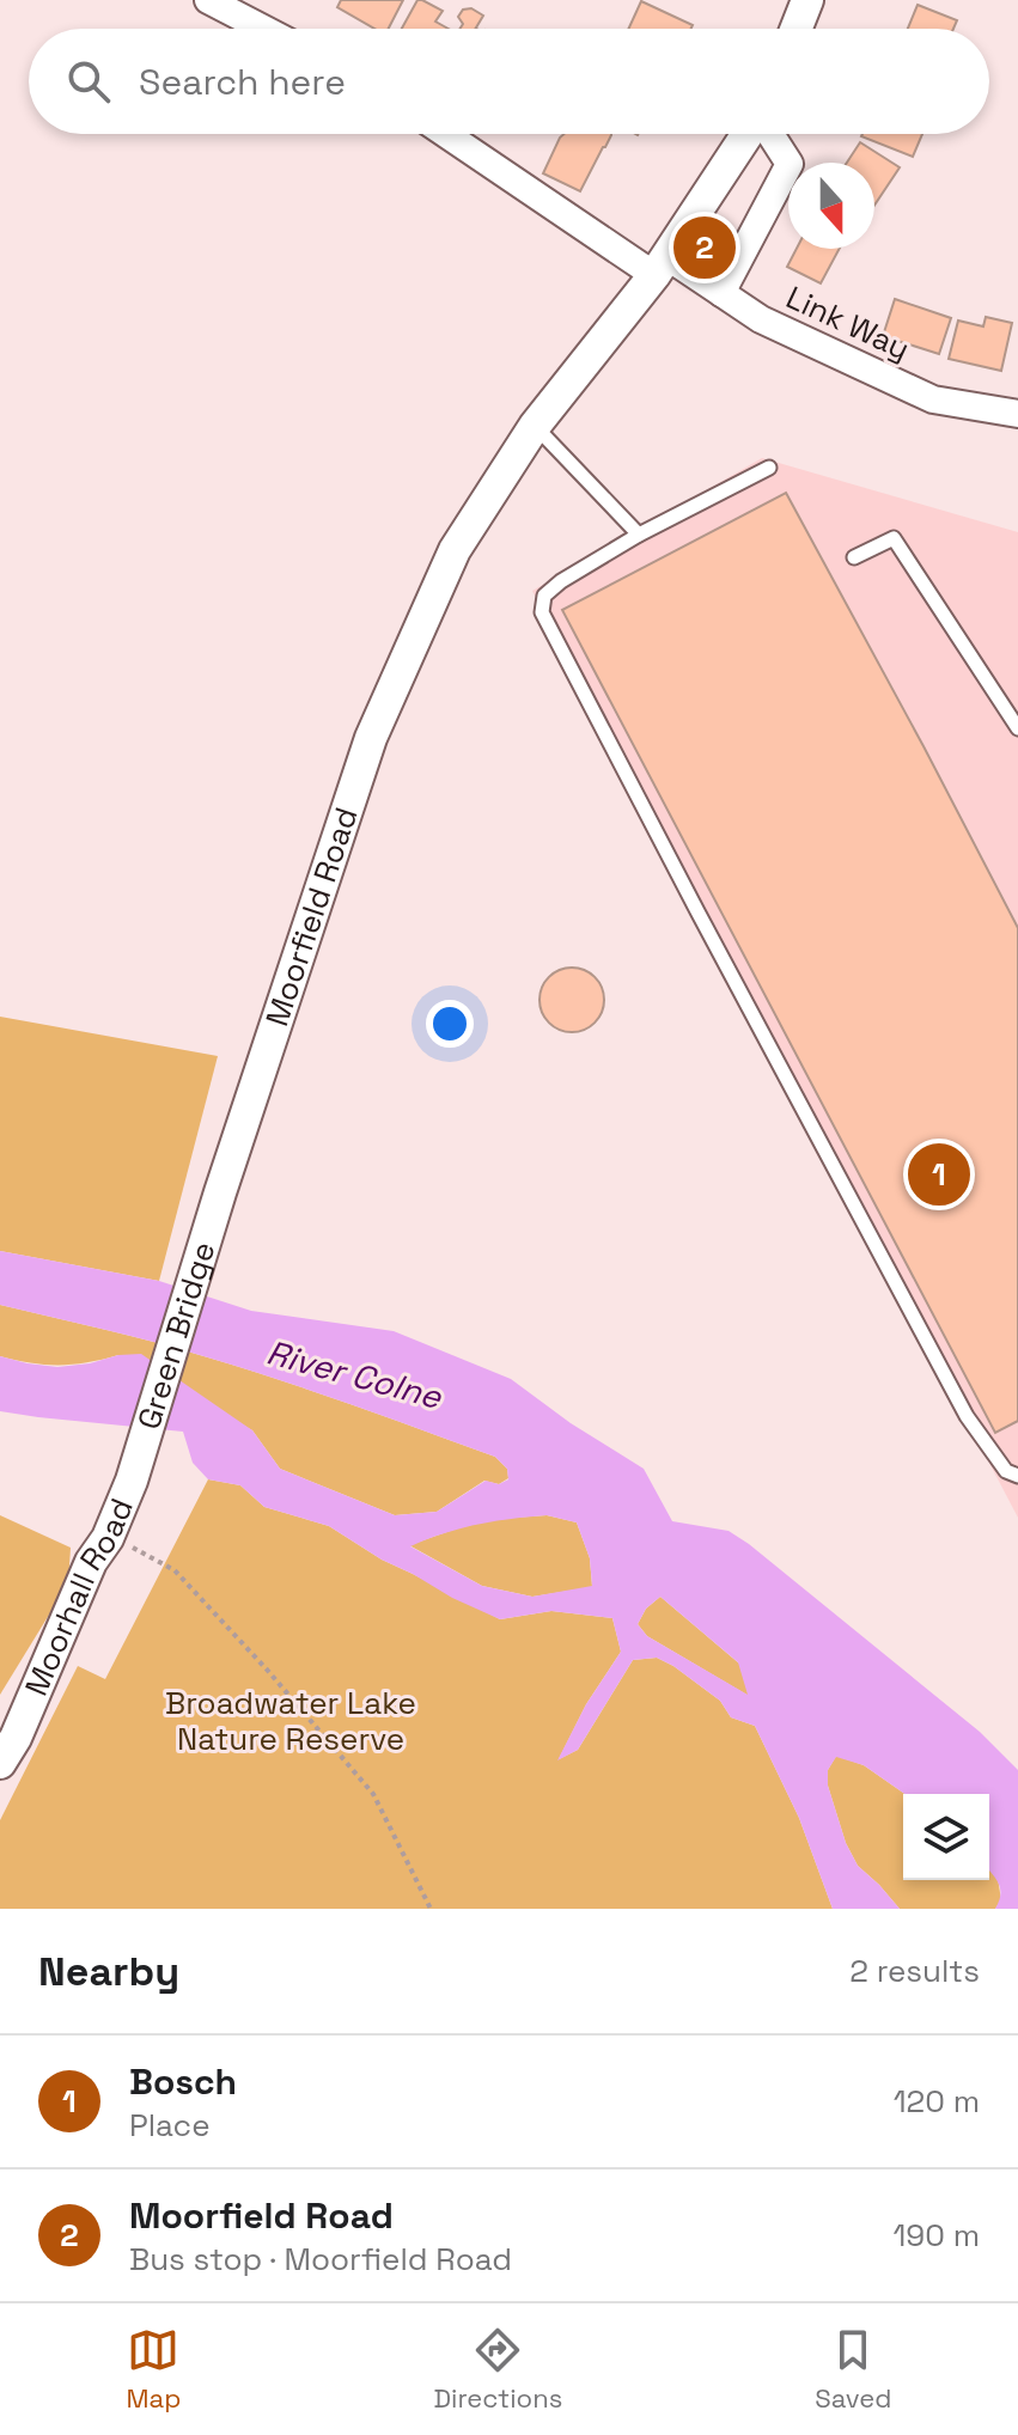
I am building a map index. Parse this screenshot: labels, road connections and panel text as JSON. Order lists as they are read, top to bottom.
{
  "streets": {
    "street": [
      "Link Way",
      "Moorfield Road",
      "Green Bridge",
      "Moorhall Road"
    ]
  },
  "crossings": [
    ["Link Way", "Moorfield Road"],
    ["Moorfield Road", "Green Bridge"],
    ["Green Bridge", "Moorhall Road"]
  ],
  "water": ["River Colne"],
  "parks": ["Broadwater Lake Nature Reserve"],
  "north": "bottom",
  "page": {
    "search": "Search here",
    "pins": ["2", "1"],
    "heading": ["Nearby", "2 results"],
    "list": [
      {
        "mark": "1",
        "name": "Bosch",
        "note": "Place",
        "value": "120 m"
      },
      {
        "mark": "2",
        "name": "Moorfield Road",
        "note": "Bus stop · Moorfield Road",
        "value": "190 m"
      }
    ],
    "nav": ["Map", "Directions", "Saved"]
  }
}
